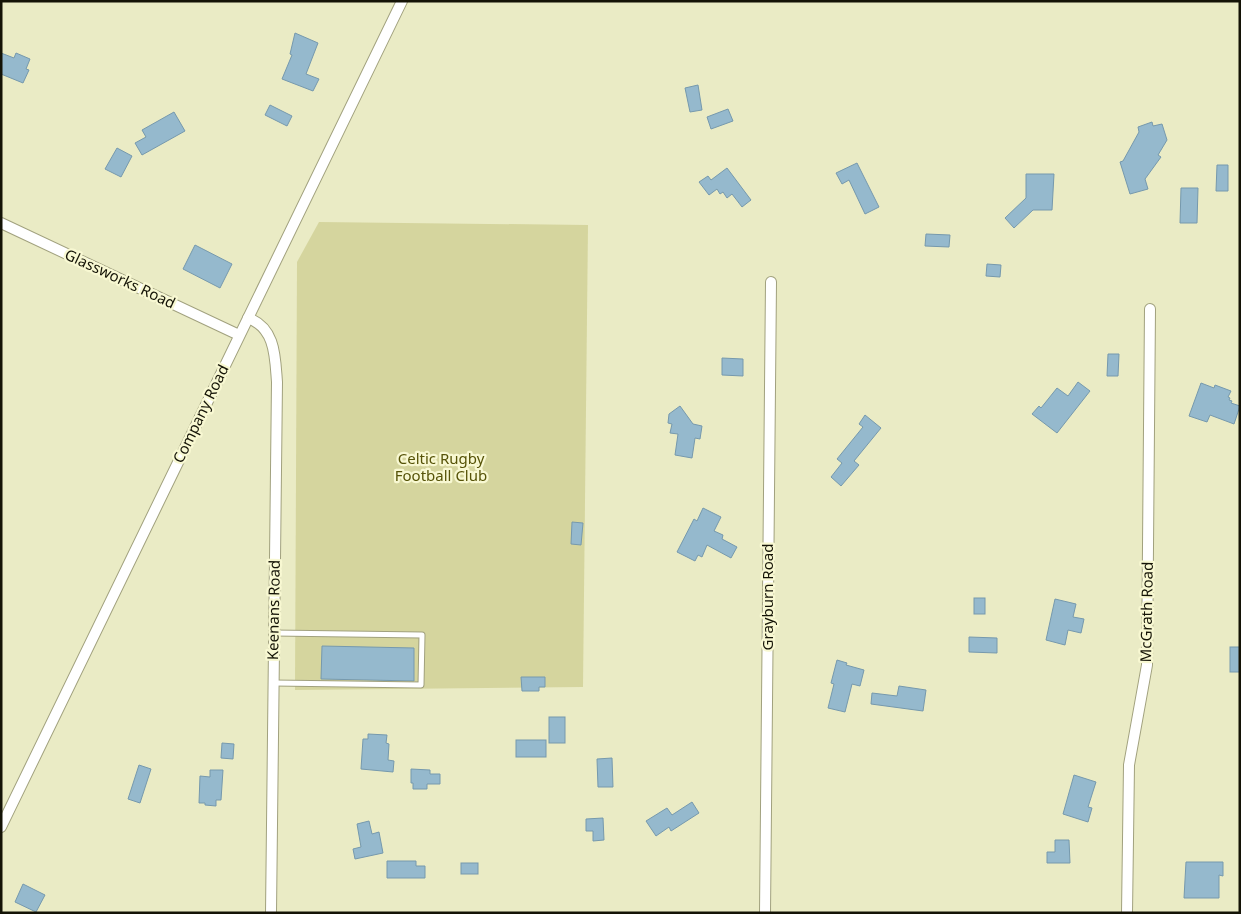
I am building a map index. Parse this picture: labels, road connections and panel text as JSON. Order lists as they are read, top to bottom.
{
  "streets": {
    "street": [
      "Glassworks Road",
      "Company Road",
      "Grayburn Road",
      "Keenans Road",
      "McGrath Road"
    ]
  },
  "crossings": [
    ["Glassworks Road", "Company Road"],
    ["Company Road", "Keenans Road"]
  ],
  "parks": ["Celtic Rugby Football Club"]
}
